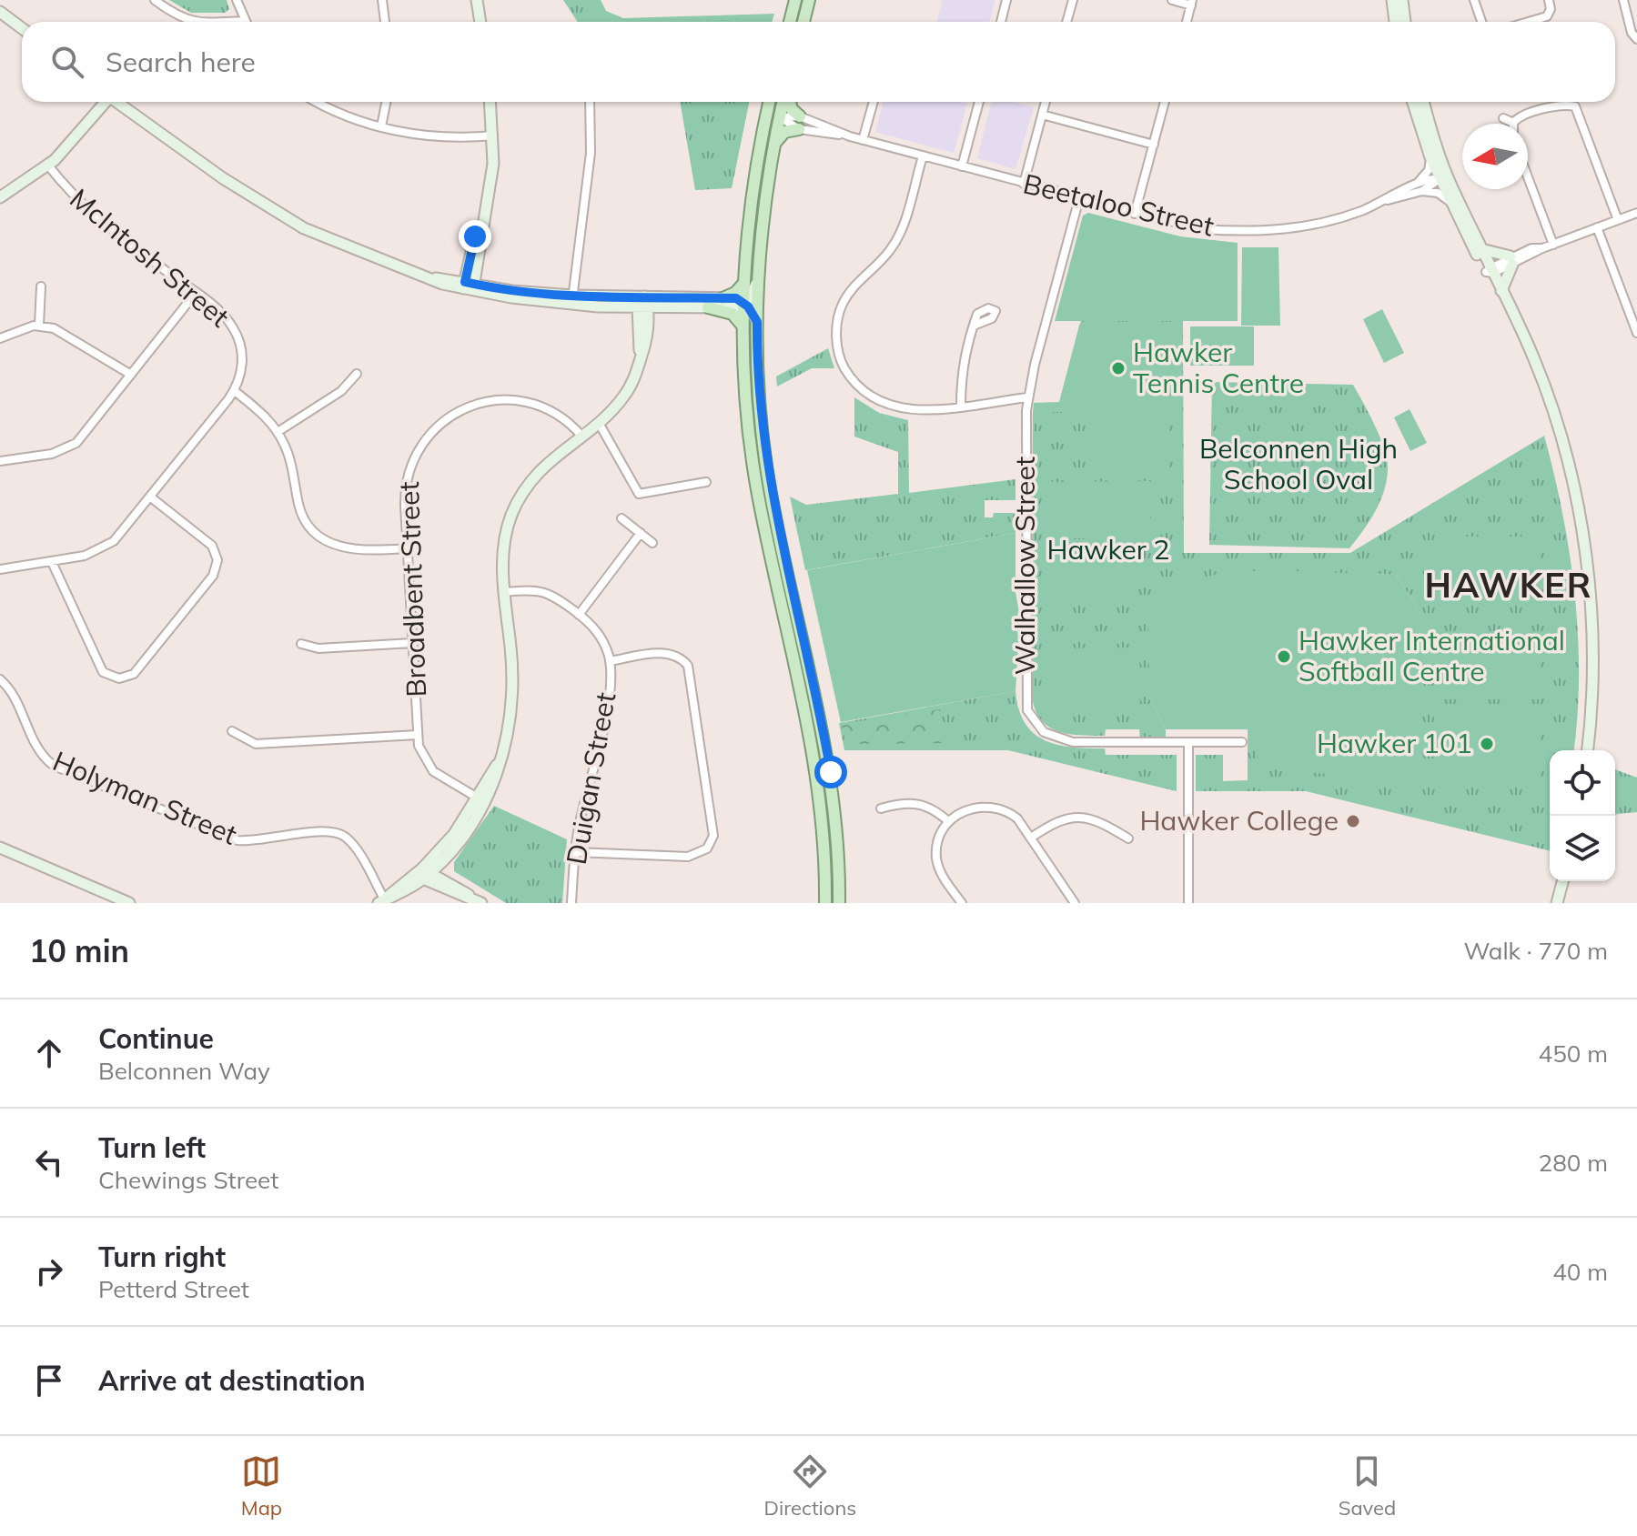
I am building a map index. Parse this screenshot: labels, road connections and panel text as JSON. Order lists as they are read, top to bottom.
{
  "streets": {
    "street": [
      "Beetaloo Street",
      "McIntosh Street",
      "Walhallow Street",
      "Broadbent Street",
      "Duigan Street",
      "Holyman Street"
    ]
  },
  "crossings": [
    ["Beetaloo Street", "Walhallow Street"]
  ],
  "districts": ["HAWKER"],
  "parks": ["Belconnen High School Oval", "Hawker 2"],
  "places": [
    "Hawker Tennis Centre",
    "Hawker International Softball Centre",
    "Hawker 101",
    "Hawker College"
  ],
  "north": "left",
  "page": {
    "search": "Search here",
    "heading": ["10 min", "Walk · 770 m"],
    "list": [
      ["Continue", "Belconnen Way", "450 m"],
      ["Turn left", "Chewings Street", "280 m"],
      ["Turn right", "Petterd Street", "40 m"],
      "Arrive at destination"
    ],
    "nav": ["Map", "Directions", "Saved"]
  }
}
